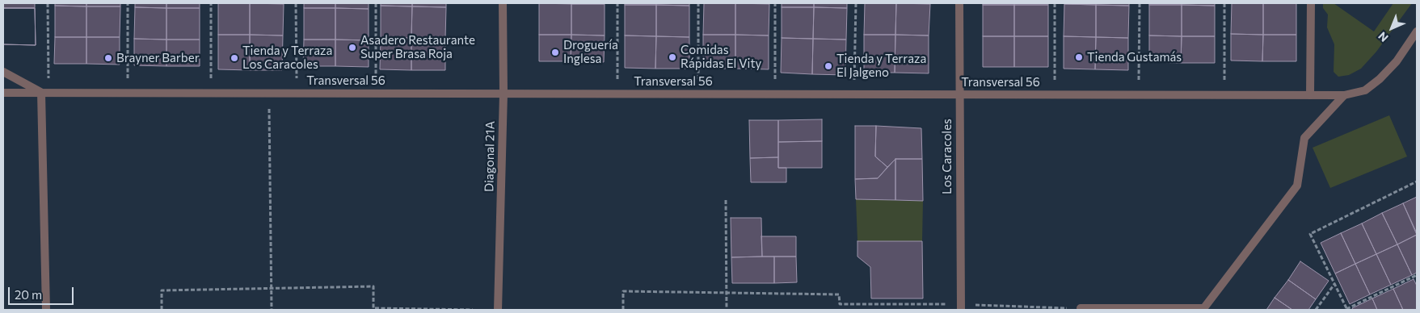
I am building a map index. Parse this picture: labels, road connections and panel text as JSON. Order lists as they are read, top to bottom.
{
  "streets": {
    "street": ["Transversal 56", "Diagonal 21A", "Los Caracoles"]
  },
  "crossings": [
    ["Transversal 56", "Diagonal 21A"],
    ["Transversal 56", "Los Caracoles"]
  ],
  "places": [
    "Asadero Restaurante Super Brasa Roja",
    "Droguería Inglesa",
    "Comidas Rápidas El Vity",
    "Tienda Gustamás",
    "Brayner Barber",
    "Tienda y Terraza Los Caracoles",
    "Tienda y Terraza El Jalgeno"
  ],
  "scale_bar": "20 m",
  "north": "bottom left"
}
